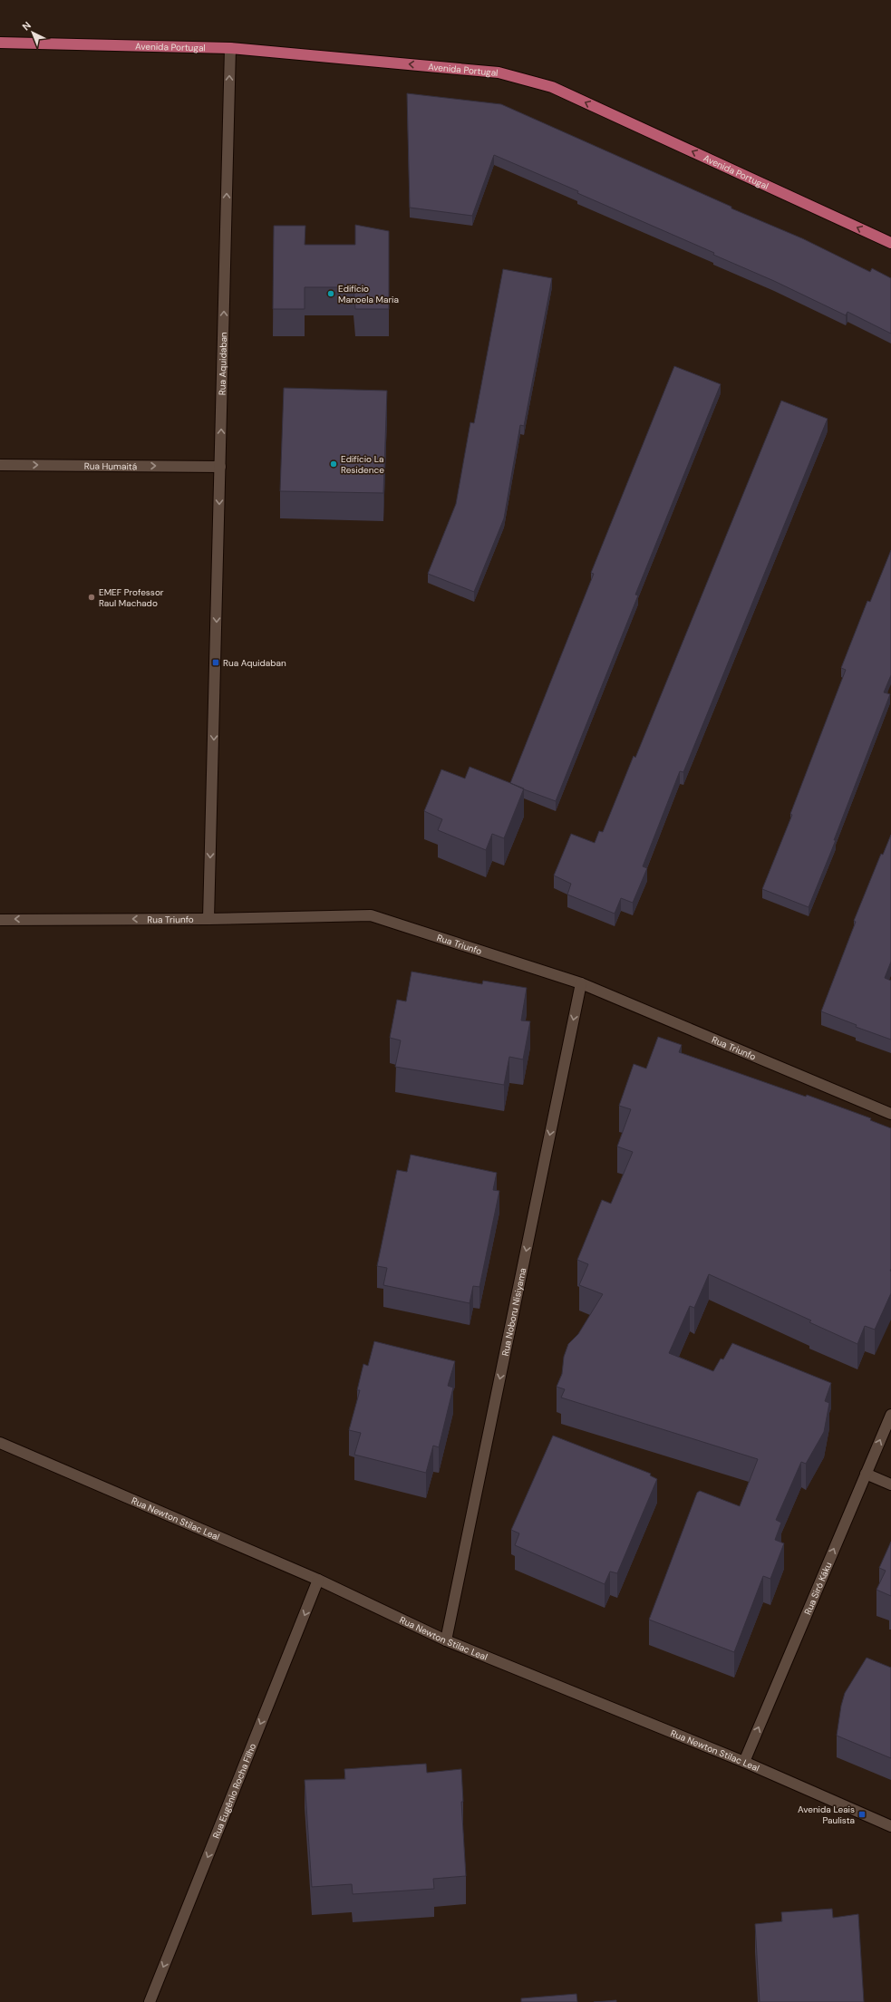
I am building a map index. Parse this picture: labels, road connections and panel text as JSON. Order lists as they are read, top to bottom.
{
  "streets": {
    "main road": ["Avenida Portugal"],
    "street": [
      "Rua Aquidaban",
      "Rua Humaitá",
      "Rua Triunfo",
      "Rua Noboru Nisiyama",
      "Rua Newton Stilac Leal",
      "Rua Siró Káku",
      "Rua Eugênio Rocha Filho"
    ]
  },
  "crossings": [
    ["Avenida Portugal", "Rua Aquidaban"],
    ["Rua Aquidaban", "Rua Humaitá"],
    ["Rua Aquidaban", "Rua Triunfo"],
    ["Rua Triunfo", "Rua Noboru Nisiyama"],
    ["Rua Noboru Nisiyama", "Rua Newton Stilac Leal"],
    ["Rua Newton Stilac Leal", "Rua Siró Káku"],
    ["Rua Newton Stilac Leal", "Rua Eugênio Rocha Filho"]
  ],
  "one_way": [
    "Avenida Portugal",
    "Rua Humaitá",
    "Rua Noboru Nisiyama",
    "Rua Siró Káku",
    "Rua Eugênio Rocha Filho"
  ],
  "places": {
    "other": ["Edifício Manoela Maria", "Edifício La Residence", "EMEF Professor Raul Machado"],
    "transit": ["Rua Aquidaban", "Avenida Leais Paulista"]
  },
  "north": "top left"
}
